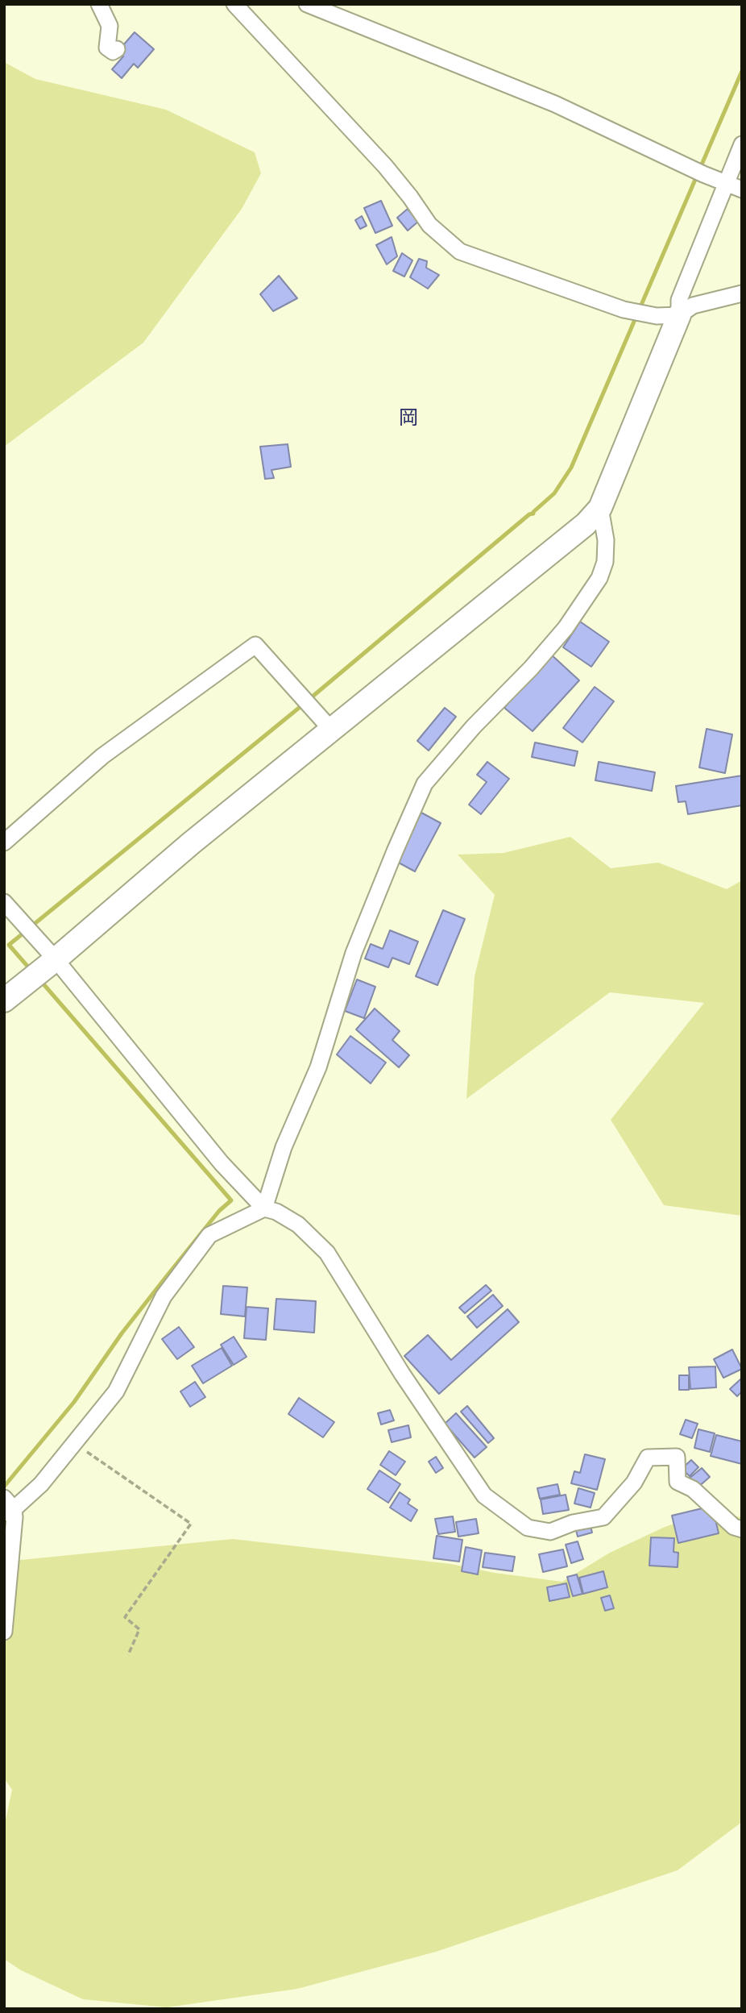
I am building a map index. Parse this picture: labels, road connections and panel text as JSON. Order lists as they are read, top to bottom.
{
  "districts": ["岡"]
}
